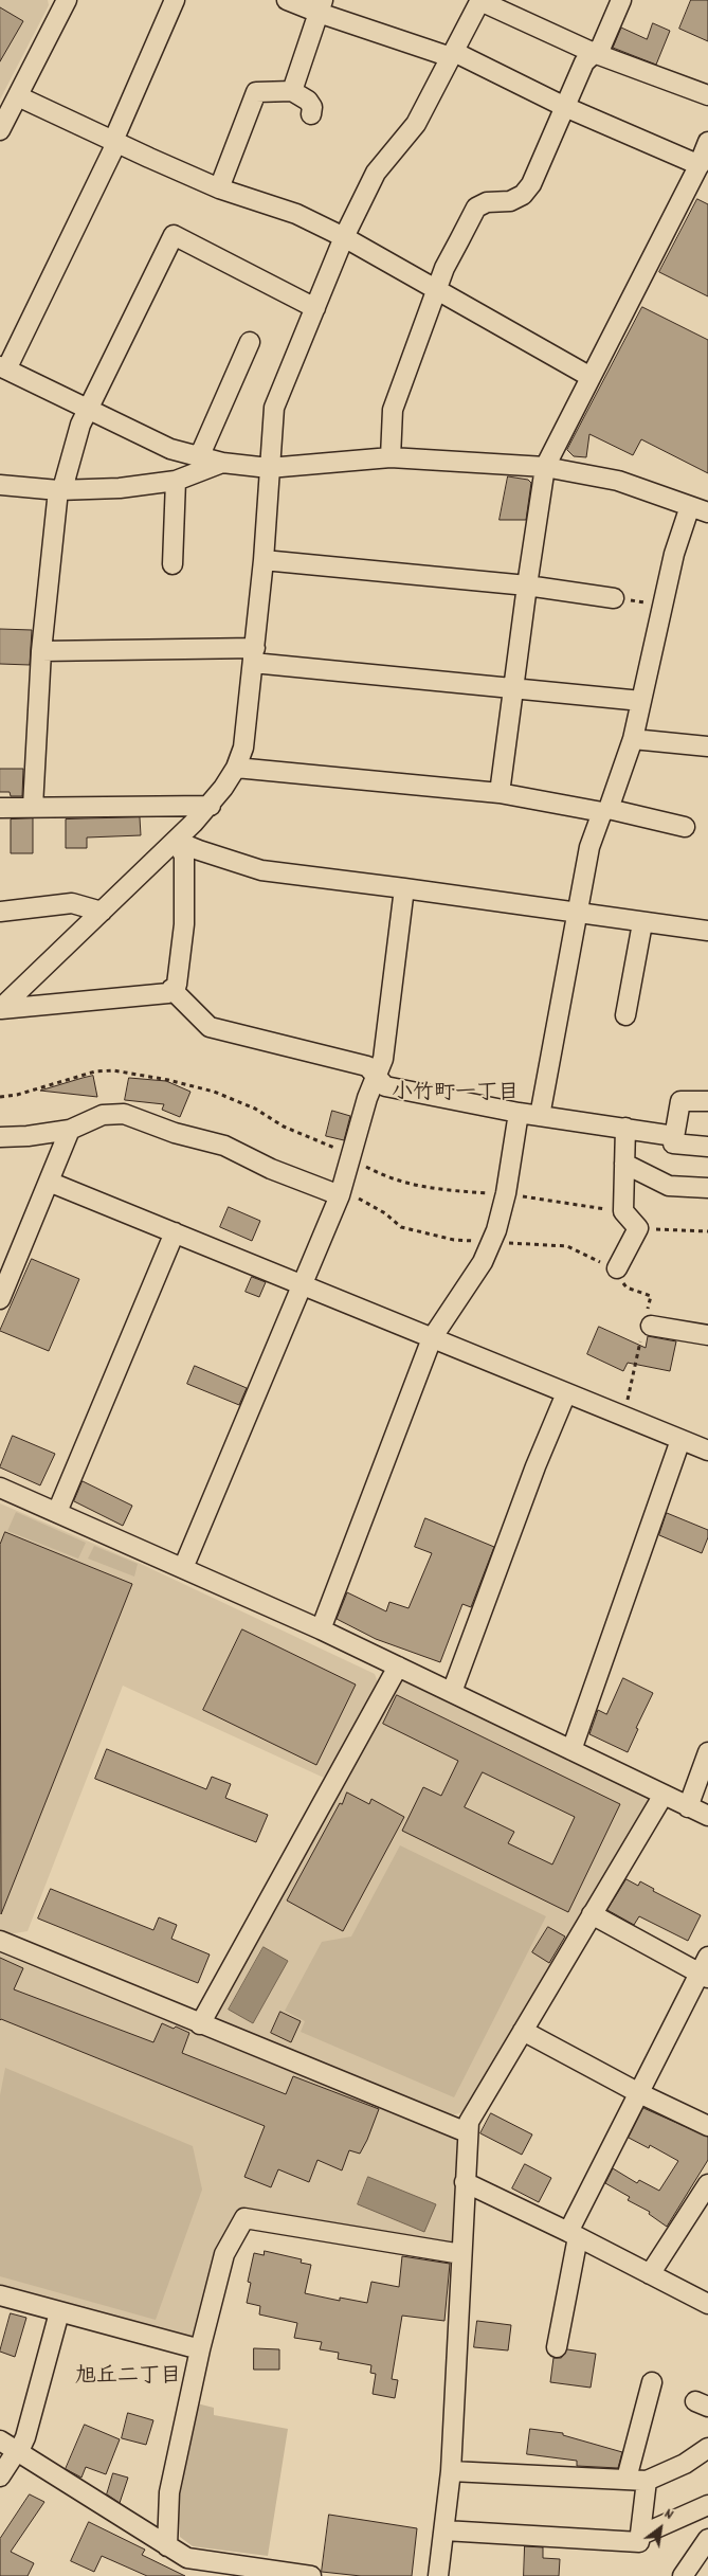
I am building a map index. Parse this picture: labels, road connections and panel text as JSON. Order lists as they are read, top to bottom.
{
  "districts": ["小竹町一丁目", "旭丘二丁目"],
  "north": "top right"
}
